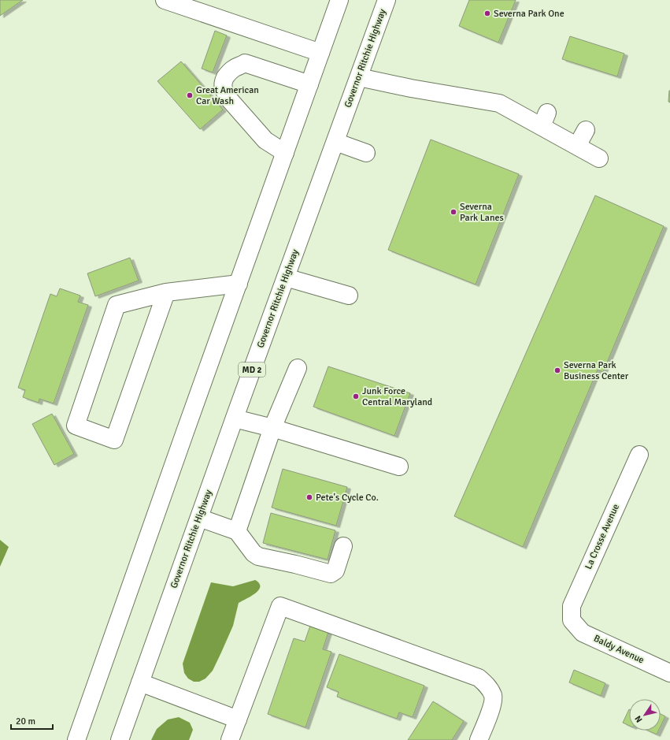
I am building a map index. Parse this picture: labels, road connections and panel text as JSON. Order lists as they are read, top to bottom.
{
  "streets": {
    "main road": [
      "Governor Ritchie Highway",
      "MD 2",
      "La Crosse Avenue",
      "Baldy Avenue"
    ]
  },
  "crossings": [
    ["La Crosse Avenue", "Baldy Avenue"]
  ],
  "places": [
    "Severna Park One",
    "Great American Car Wash",
    "Severna Park Lanes",
    "Severna Park Business Center",
    "Junk Force Central Maryland",
    "Pete's Cycle Co."
  ],
  "scale_bar": "20 m",
  "north": "bottom left"
}
